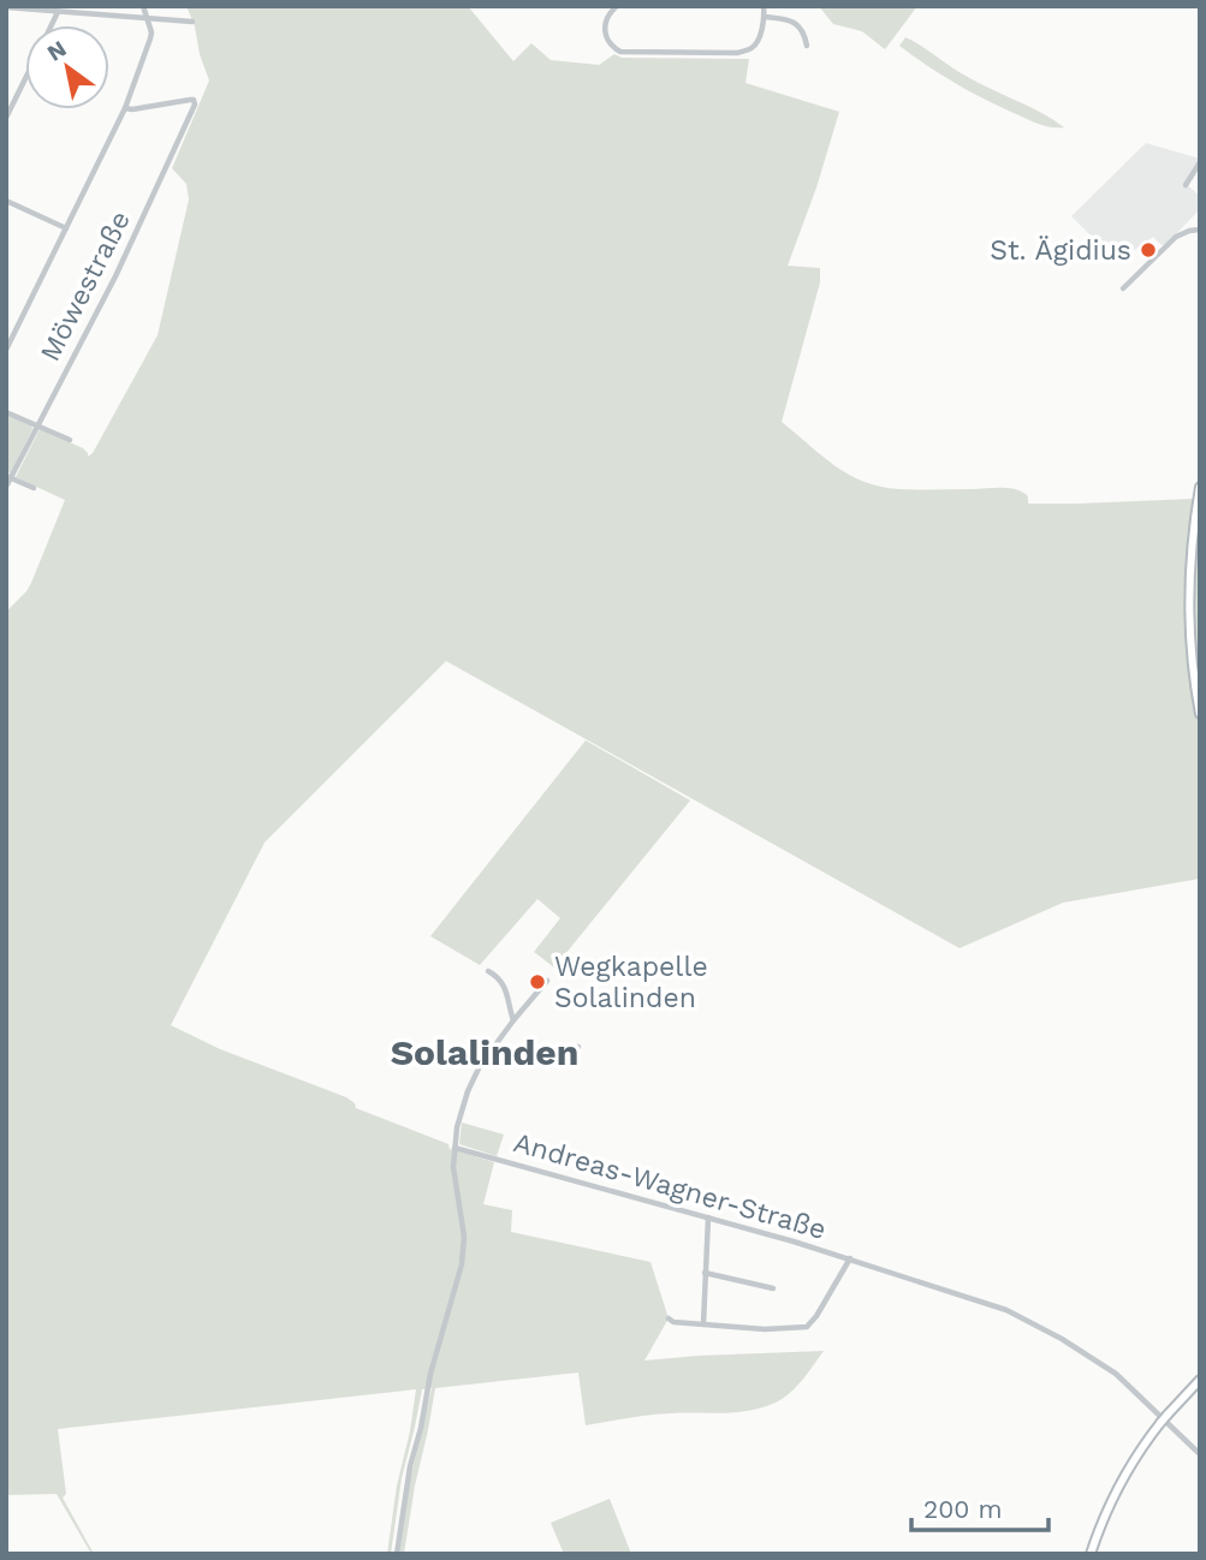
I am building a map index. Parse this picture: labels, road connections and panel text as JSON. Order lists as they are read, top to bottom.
{
  "streets": {
    "street": ["Möwestraße", "Andreas-Wagner-Straße"]
  },
  "districts": ["Solalinden"],
  "places": ["St. Ägidius", "Wegkapelle Solalinden"],
  "scale_bar": "200 m",
  "north": "top left"
}
